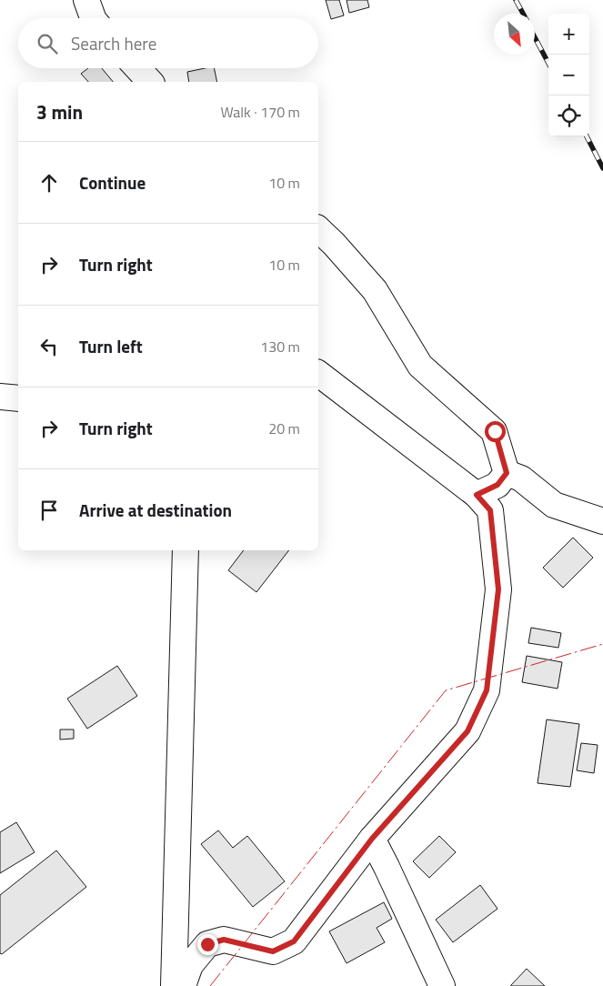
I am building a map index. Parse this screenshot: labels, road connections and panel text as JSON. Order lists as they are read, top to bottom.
{
  "north": "bottom right",
  "page": {
    "map_buttons": ["+", "−"],
    "search": "Search here",
    "heading": ["3 min", "Walk · 170 m"],
    "list": [
      ["Continue", "10 m"],
      ["Turn right", "10 m"],
      ["Turn left", "130 m"],
      ["Turn right", "20 m"],
      "Arrive at destination"
    ]
  }
}
